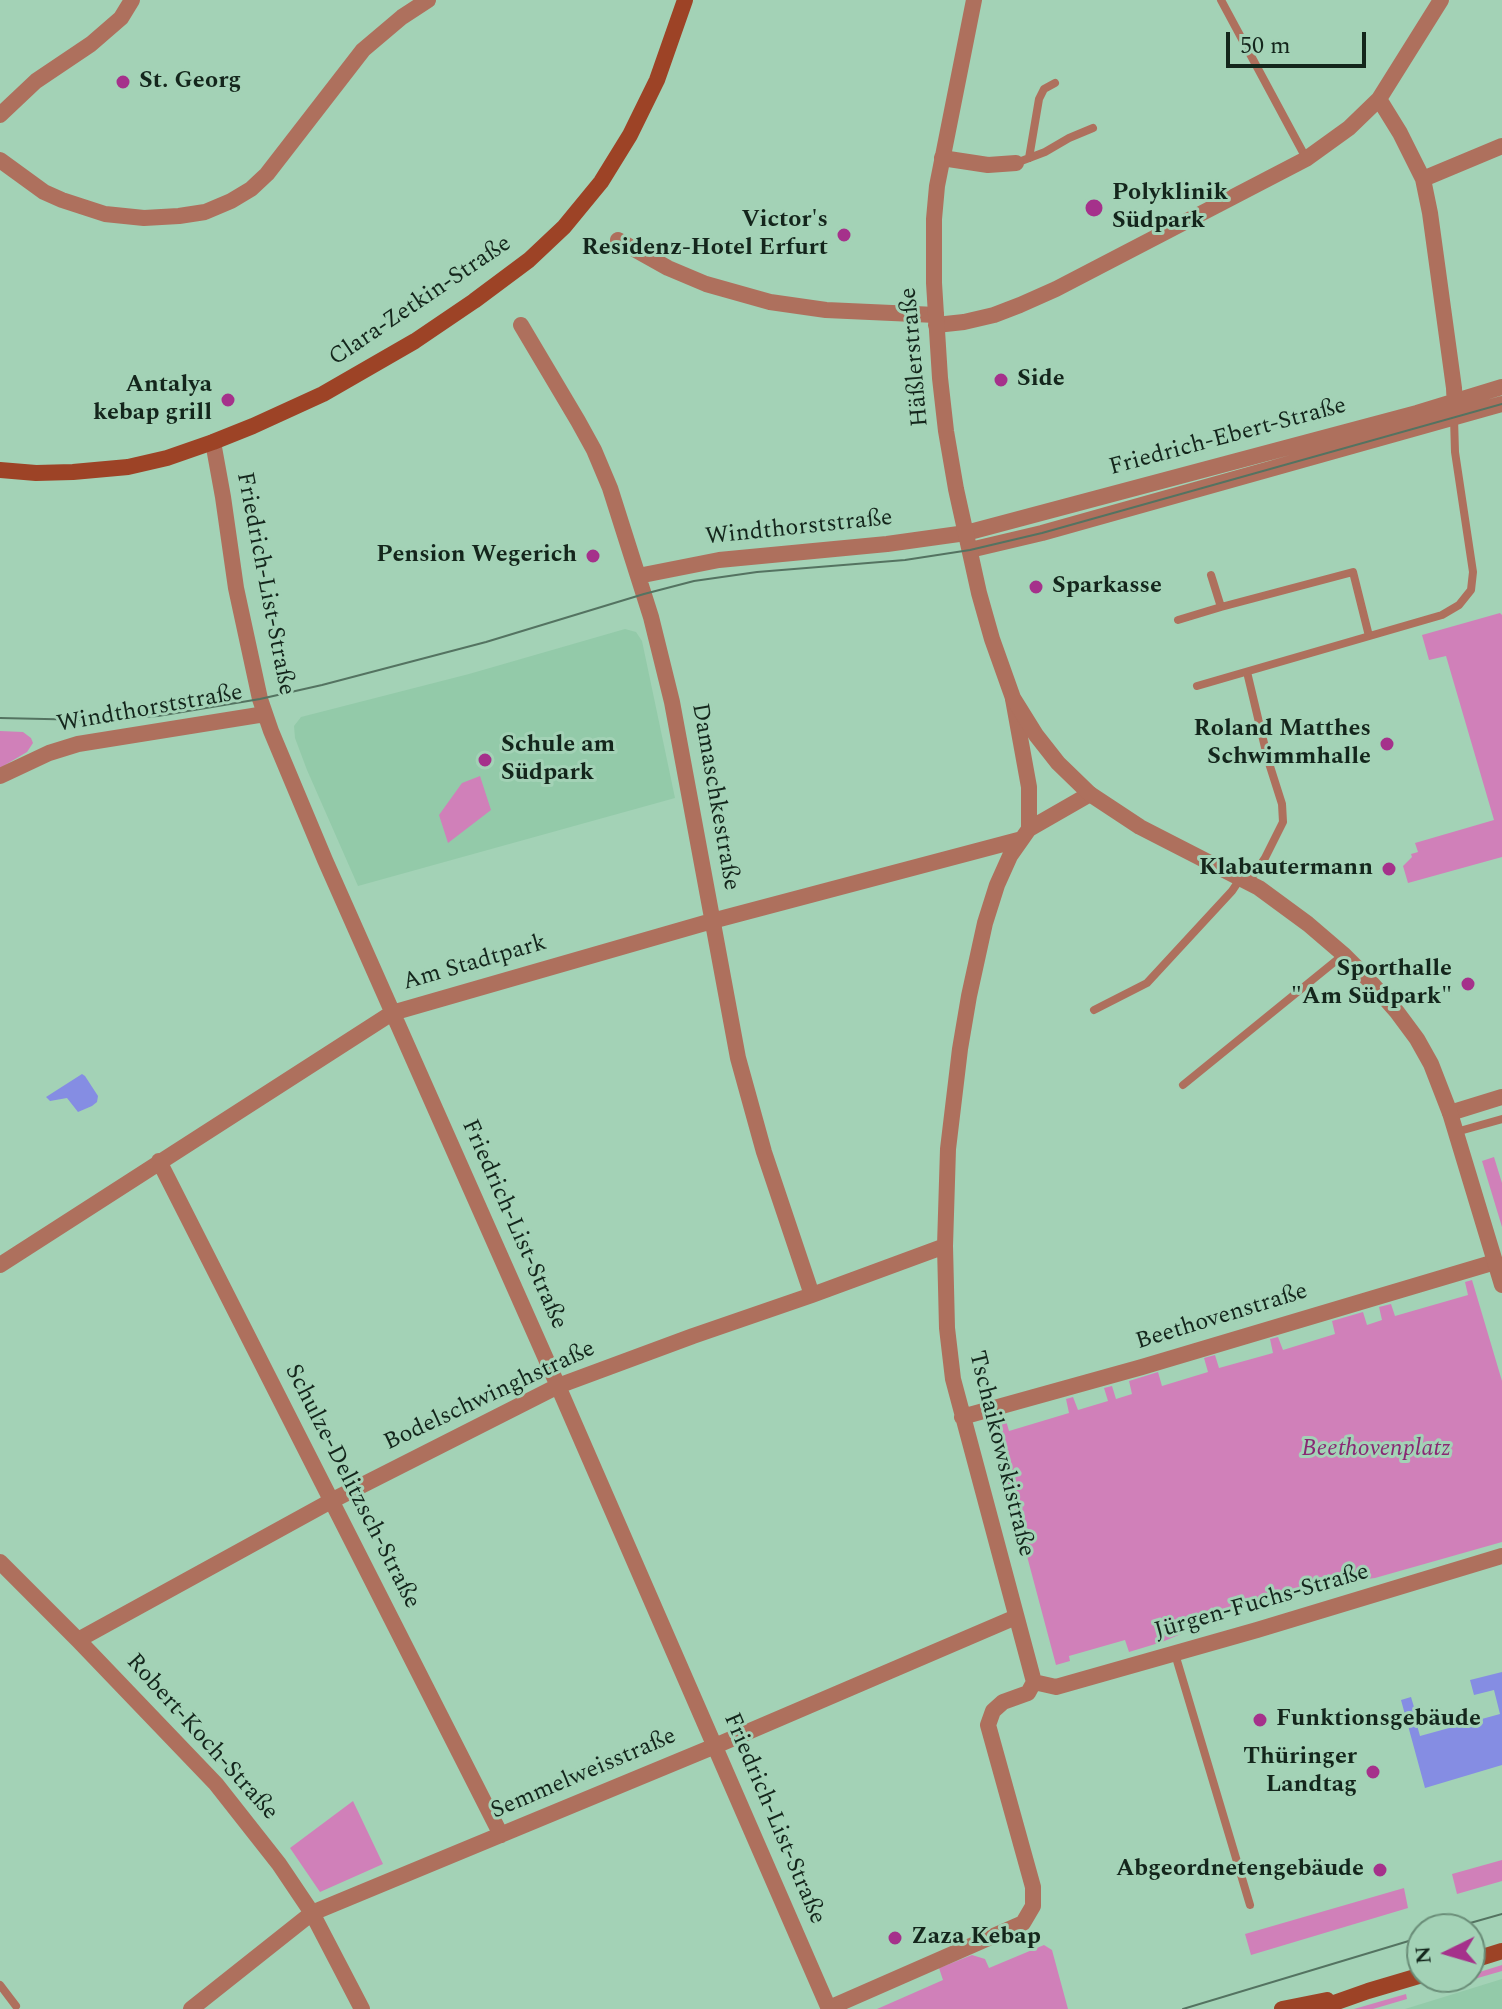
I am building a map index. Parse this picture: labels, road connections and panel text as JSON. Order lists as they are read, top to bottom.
{
  "streets": {
    "main road": ["Clara-Zetkin-Straße"],
    "street": [
      "Häßlerstraße",
      "Friedrich-Ebert-Straße",
      "Windthorststraße",
      "Friedrich-List-Straße",
      "Damaschkestraße",
      "Am Stadtpark",
      "Beethovenstraße",
      "Bodelschwinghstraße",
      "Tschaikowskistraße",
      "Schulze-Delitzsch-Straße",
      "Jürgen-Fuchs-Straße",
      "Robert-Koch-Straße",
      "Semmelweisstraße"
    ]
  },
  "crossings": [
    ["Clara-Zetkin-Straße", "Friedrich-List-Straße"],
    ["Häßlerstraße", "Friedrich-Ebert-Straße"],
    ["Häßlerstraße", "Windthorststraße"],
    ["Häßlerstraße", "Tschaikowskistraße"],
    ["Friedrich-Ebert-Straße", "Windthorststraße"],
    ["Friedrich-Ebert-Straße", "Tschaikowskistraße"],
    ["Windthorststraße", "Friedrich-List-Straße"],
    ["Windthorststraße", "Damaschkestraße"],
    ["Friedrich-List-Straße", "Am Stadtpark"],
    ["Friedrich-List-Straße", "Bodelschwinghstraße"],
    ["Friedrich-List-Straße", "Semmelweisstraße"],
    ["Damaschkestraße", "Am Stadtpark"],
    ["Damaschkestraße", "Bodelschwinghstraße"],
    ["Am Stadtpark", "Tschaikowskistraße"],
    ["Am Stadtpark", "Schulze-Delitzsch-Straße"],
    ["Beethovenstraße", "Tschaikowskistraße"],
    ["Bodelschwinghstraße", "Tschaikowskistraße"],
    ["Bodelschwinghstraße", "Schulze-Delitzsch-Straße"],
    ["Bodelschwinghstraße", "Robert-Koch-Straße"],
    ["Tschaikowskistraße", "Jürgen-Fuchs-Straße"],
    ["Tschaikowskistraße", "Semmelweisstraße"],
    ["Schulze-Delitzsch-Straße", "Semmelweisstraße"],
    ["Robert-Koch-Straße", "Semmelweisstraße"]
  ],
  "parks": ["Beethovenplatz"],
  "places": [
    "St. Georg",
    "Polyklinik Südpark",
    "Victor's Residenz-Hotel Erfurt",
    "Side",
    "Antalya kebap grill",
    "Pension Wegerich",
    "Sparkasse",
    "Roland Matthes Schwimmhalle",
    "Schule am Südpark",
    "Klabautermann",
    "Sporthalle \"Am Südpark\"",
    "Funktionsgebäude",
    "Thüringer Landtag",
    "Abgeordnetengebäude",
    "Zaza Kebap"
  ],
  "scale_bar": "50 m",
  "north": "left"
}
